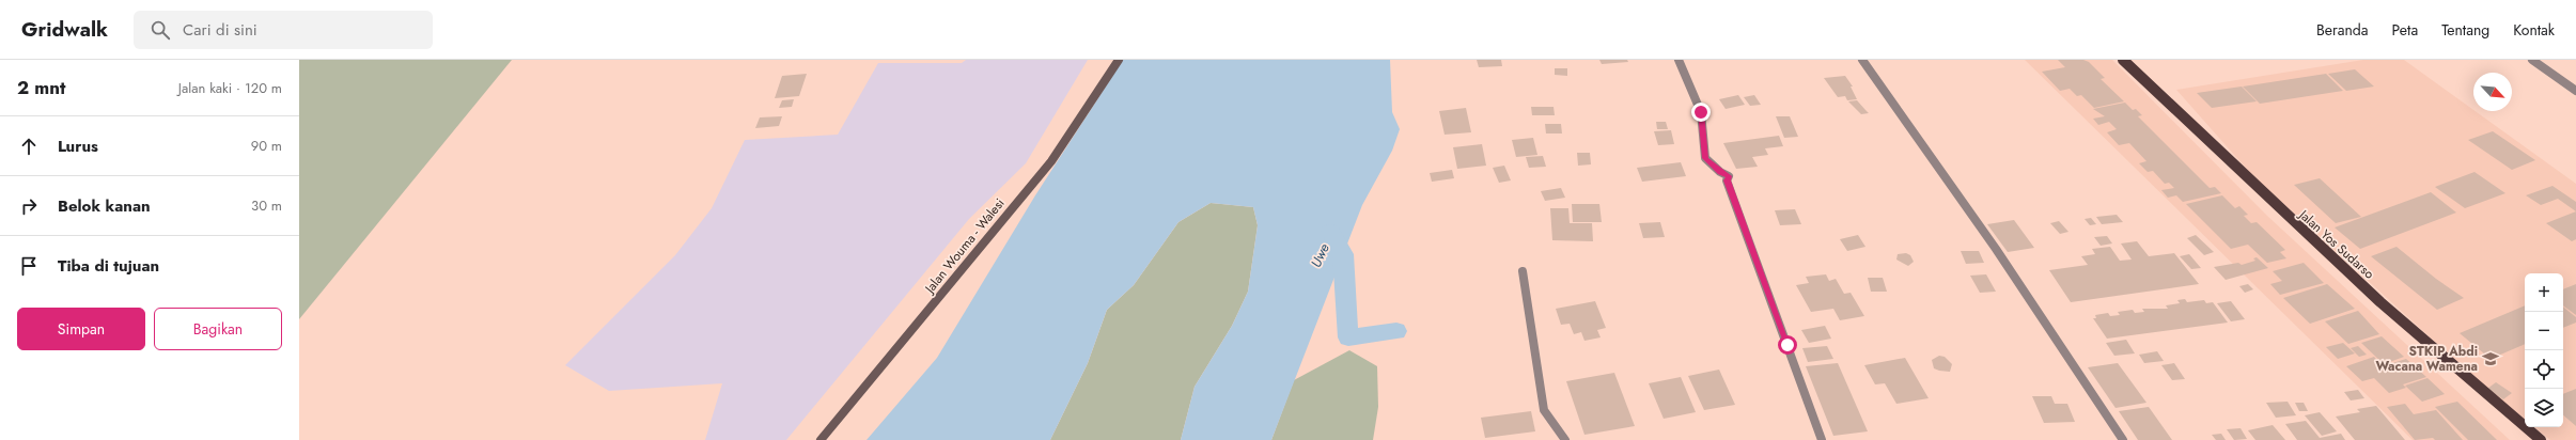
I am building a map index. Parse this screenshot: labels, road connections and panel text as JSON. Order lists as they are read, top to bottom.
{
  "streets": {
    "main road": ["Jalan Yos Sudarso"],
    "street": ["Jalan Wouma - Walesi"]
  },
  "water": ["Uwe"],
  "places": {
    "school or university": ["STKIP Abdi Wacana Wamena"]
  },
  "north": "bottom right",
  "page": {
    "header": "Gridwalk",
    "search": "Cari di sini",
    "nav": [
      "Beranda",
      "Peta",
      "Tentang",
      "Kontak"
    ],
    "heading": ["2 mnt", "Jalan kaki · 120 m"],
    "list": [
      ["Lurus", "90 m"],
      ["Belok kanan", "30 m"],
      "Tiba di tujuan"
    ],
    "map_buttons": ["+", "−"],
    "buttons": ["Simpan", "Bagikan"]
  }
}
